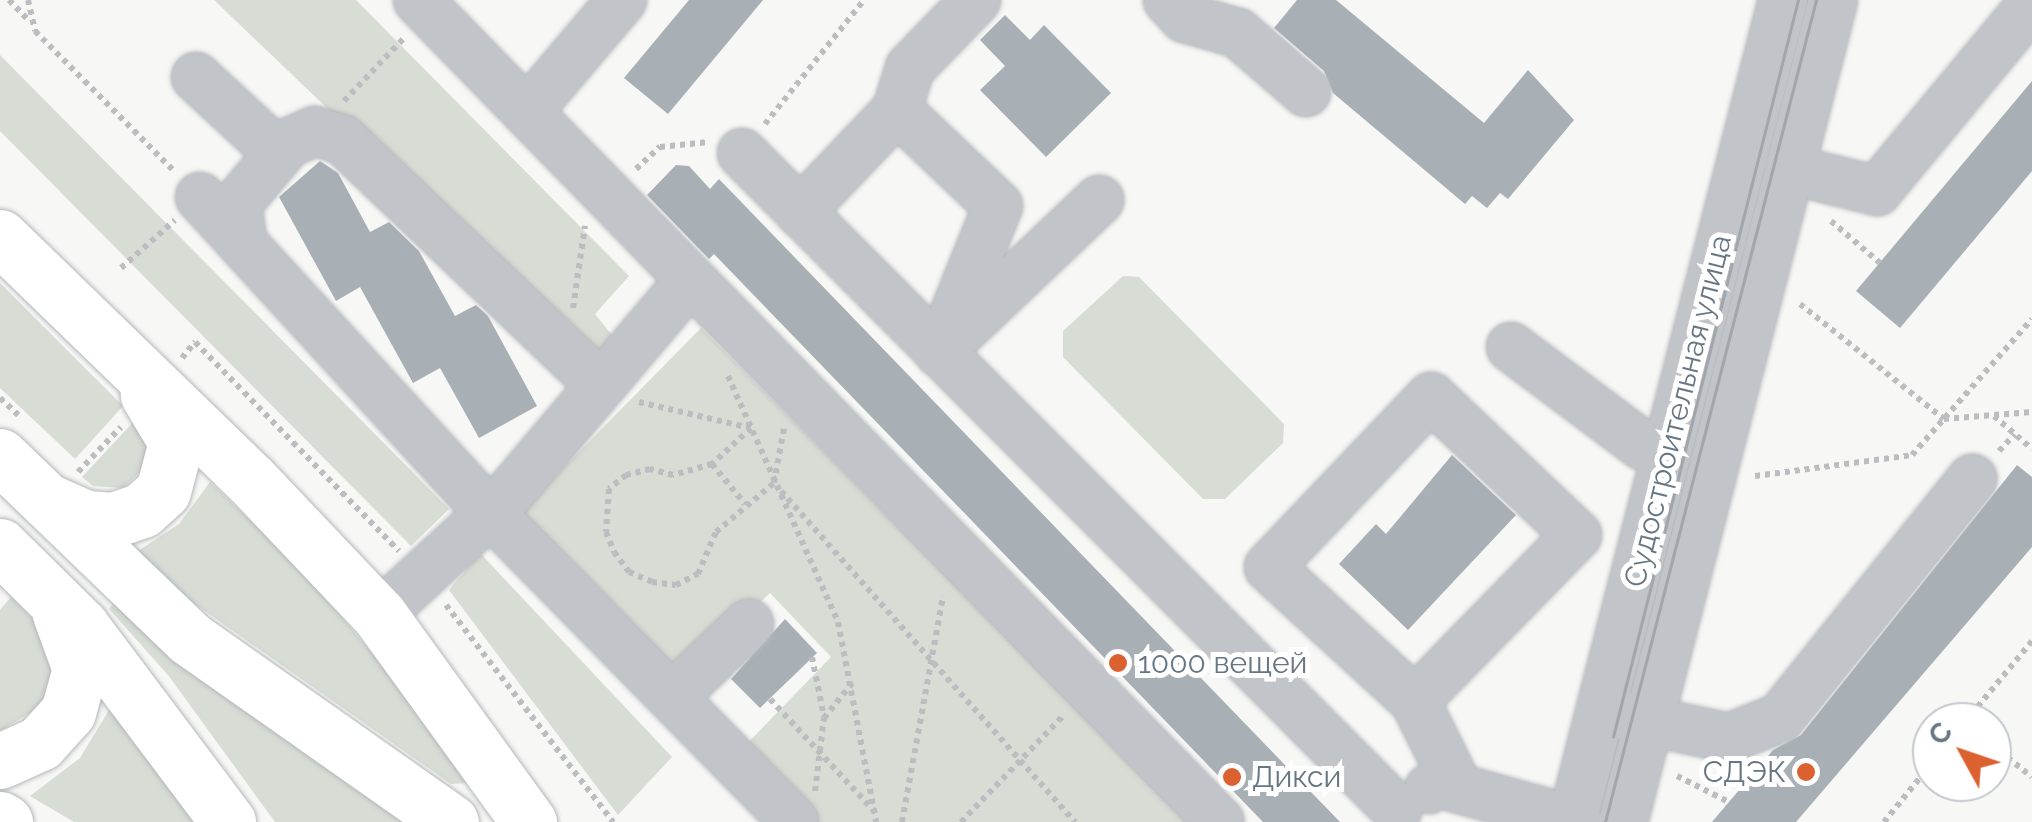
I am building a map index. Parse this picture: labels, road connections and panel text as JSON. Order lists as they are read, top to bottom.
{
  "streets": {
    "street": ["Судостроительная улица"]
  },
  "places": ["1000 вещей", "СДЭК", "Дикси"],
  "north": "top left"
}
